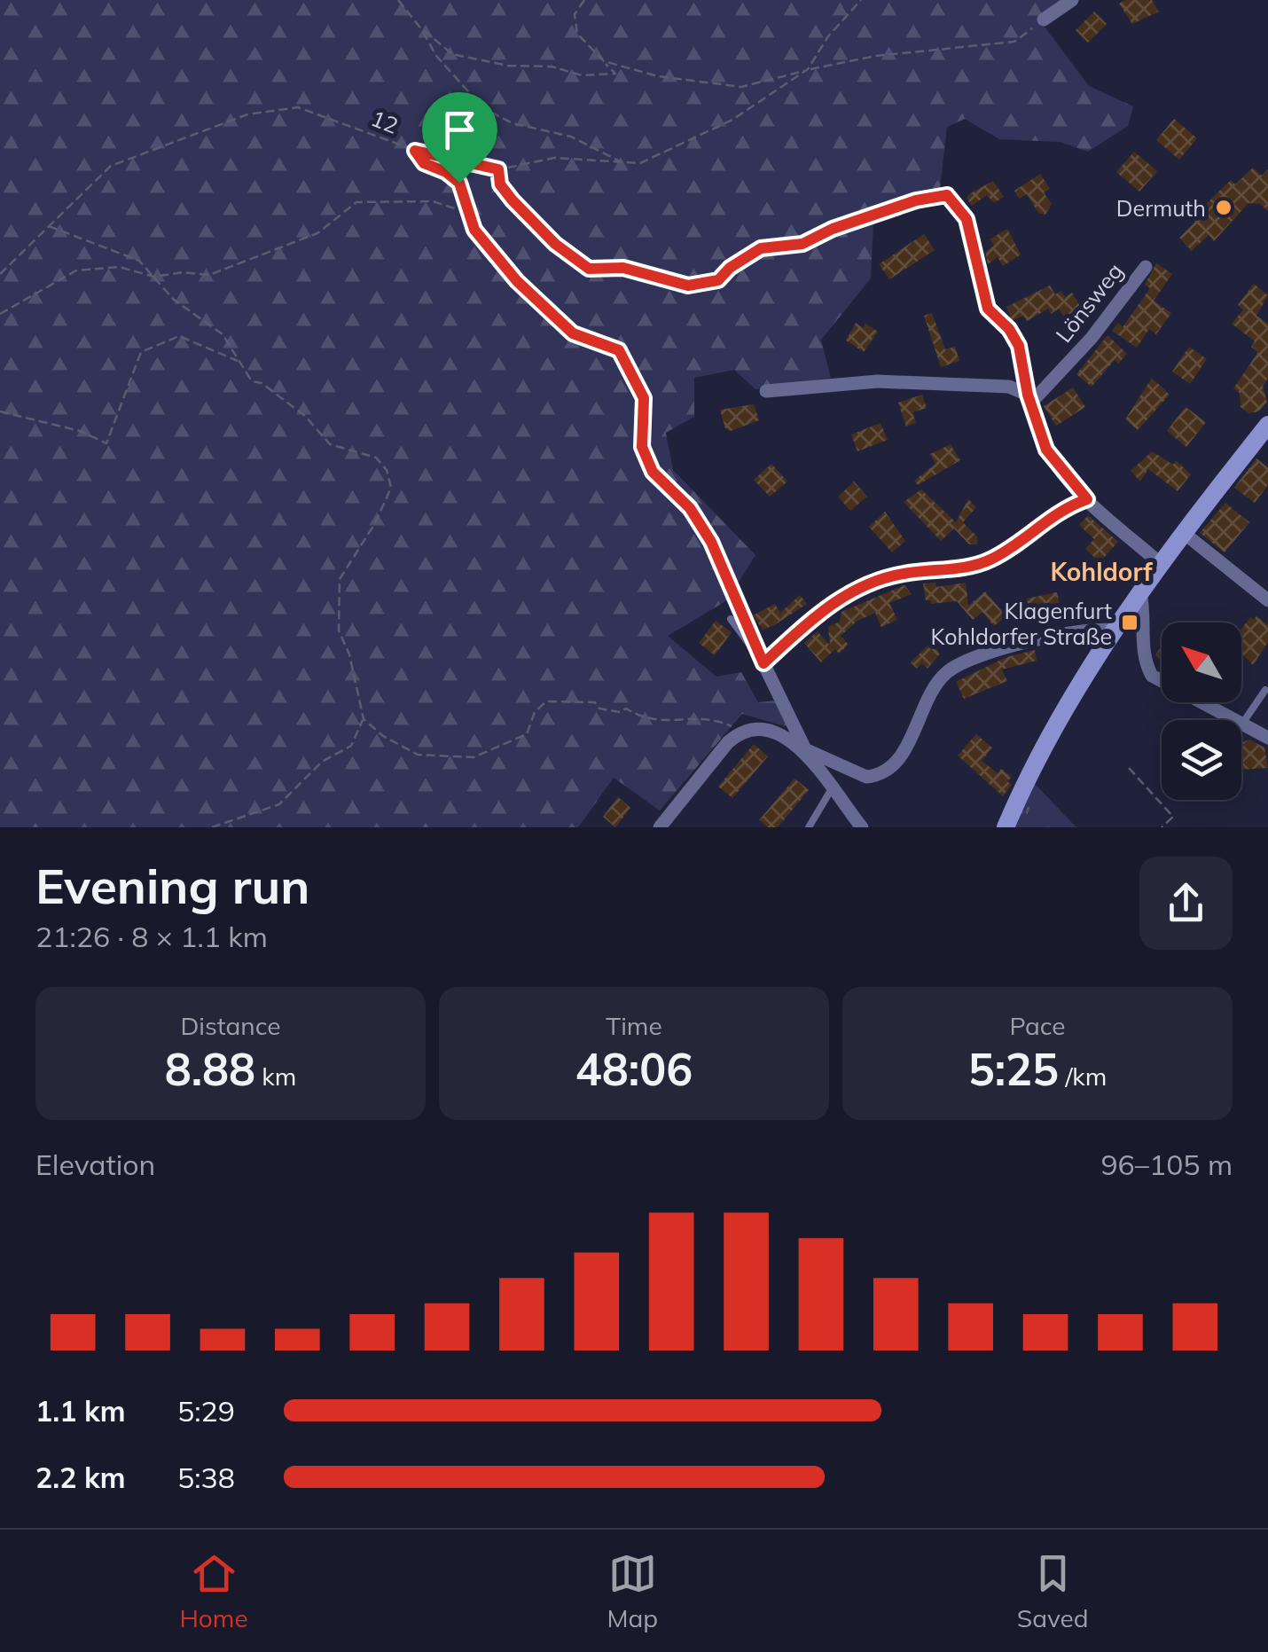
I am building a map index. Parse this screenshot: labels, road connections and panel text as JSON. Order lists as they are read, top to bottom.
{
  "streets": {
    "street": ["Lönsweg"],
    "path": ["12"]
  },
  "districts": ["Kohldorf"],
  "places": {
    "other": ["Dermuth"],
    "transit": ["Klagenfurt Kohldorfer Straße"]
  },
  "north": "top left",
  "page": {
    "heading": ["Evening run", "21:26 · 8 × 1.1 km"],
    "stats": [
      ["Distance", "8.88 km"],
      ["Time", "48:06"],
      ["Pace", "5:25 /km"]
    ],
    "chart": ["Elevation", "96–105 m"],
    "list": [
      {
        "name": "1.1 km",
        "note": "5:29"
      },
      {
        "name": "2.2 km",
        "note": "5:38"
      }
    ],
    "tabs": ["Home", "Map", "Saved"]
  }
}
